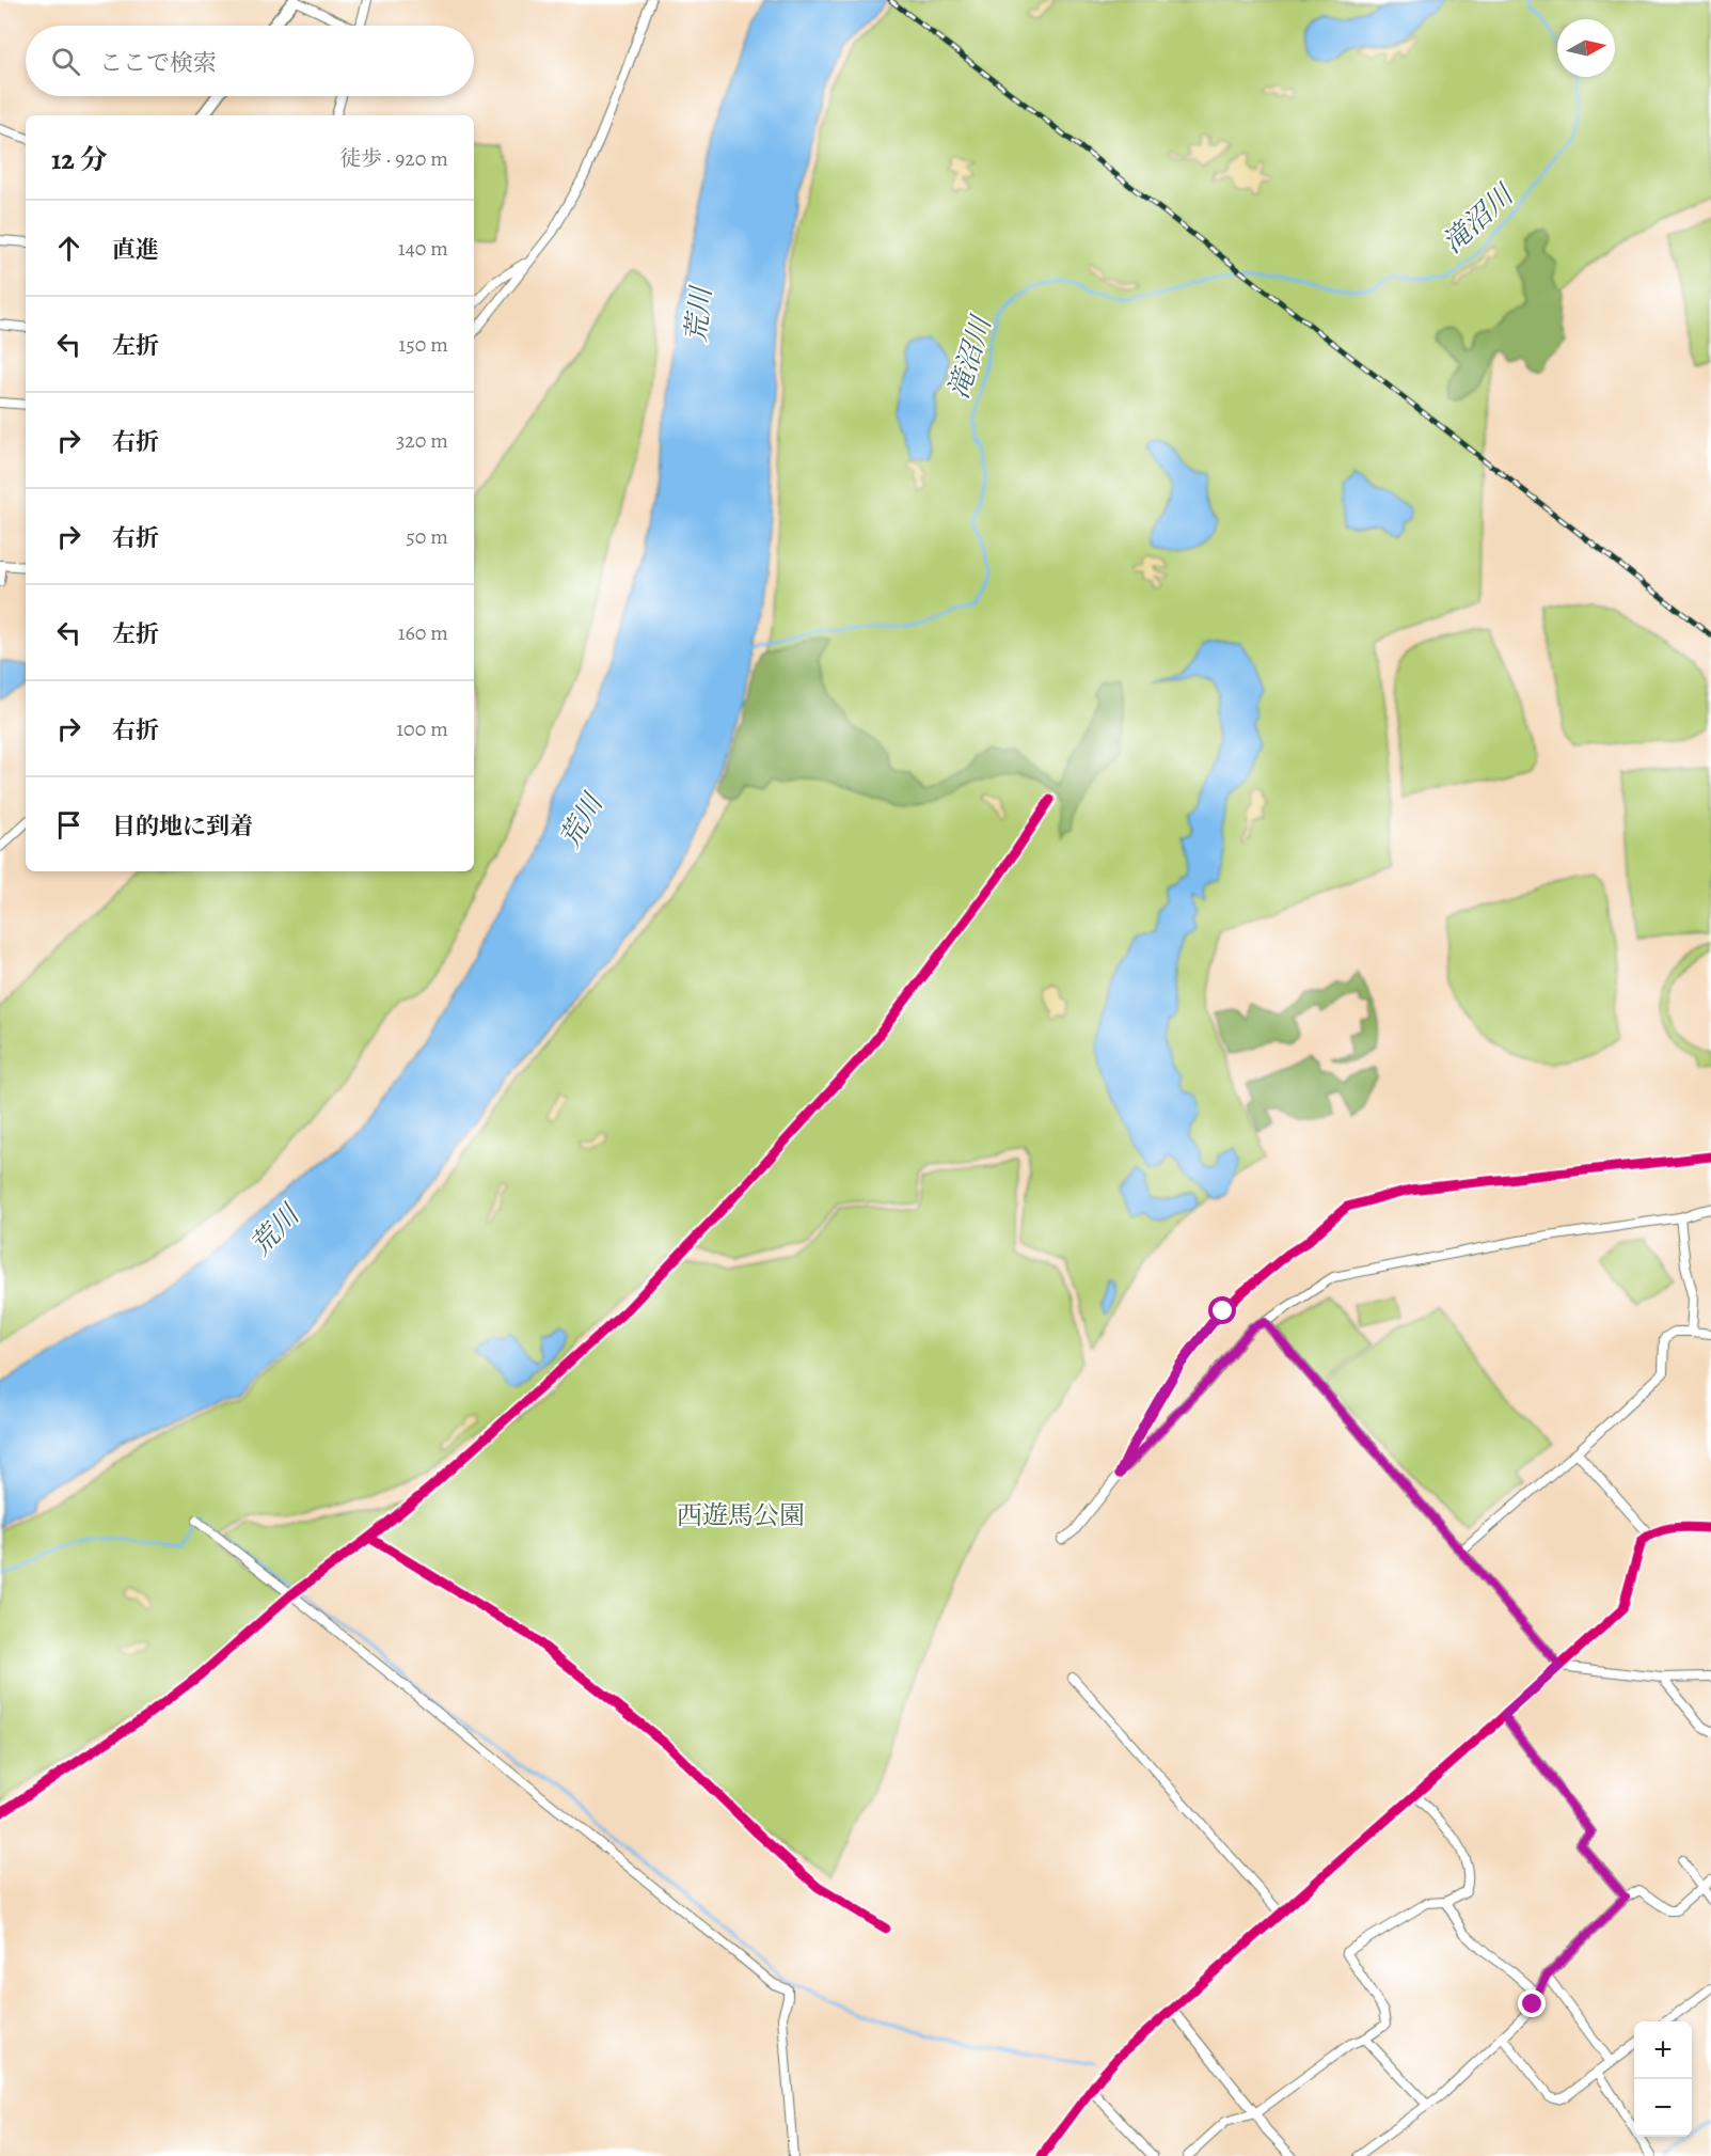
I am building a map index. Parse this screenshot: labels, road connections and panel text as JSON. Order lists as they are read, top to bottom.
{
  "water": ["滝沼川", "荒川"],
  "parks": ["西遊馬公園"],
  "north": "right",
  "page": {
    "search": "ここで検索",
    "heading": ["12 分", "徒歩 · 920 m"],
    "list": [
      ["直進", "140 m"],
      ["左折", "150 m"],
      ["右折", "320 m"],
      ["右折", "50 m"],
      ["左折", "160 m"],
      ["右折", "100 m"],
      "目的地に到着"
    ],
    "map_buttons": ["+", "−"]
  }
}
